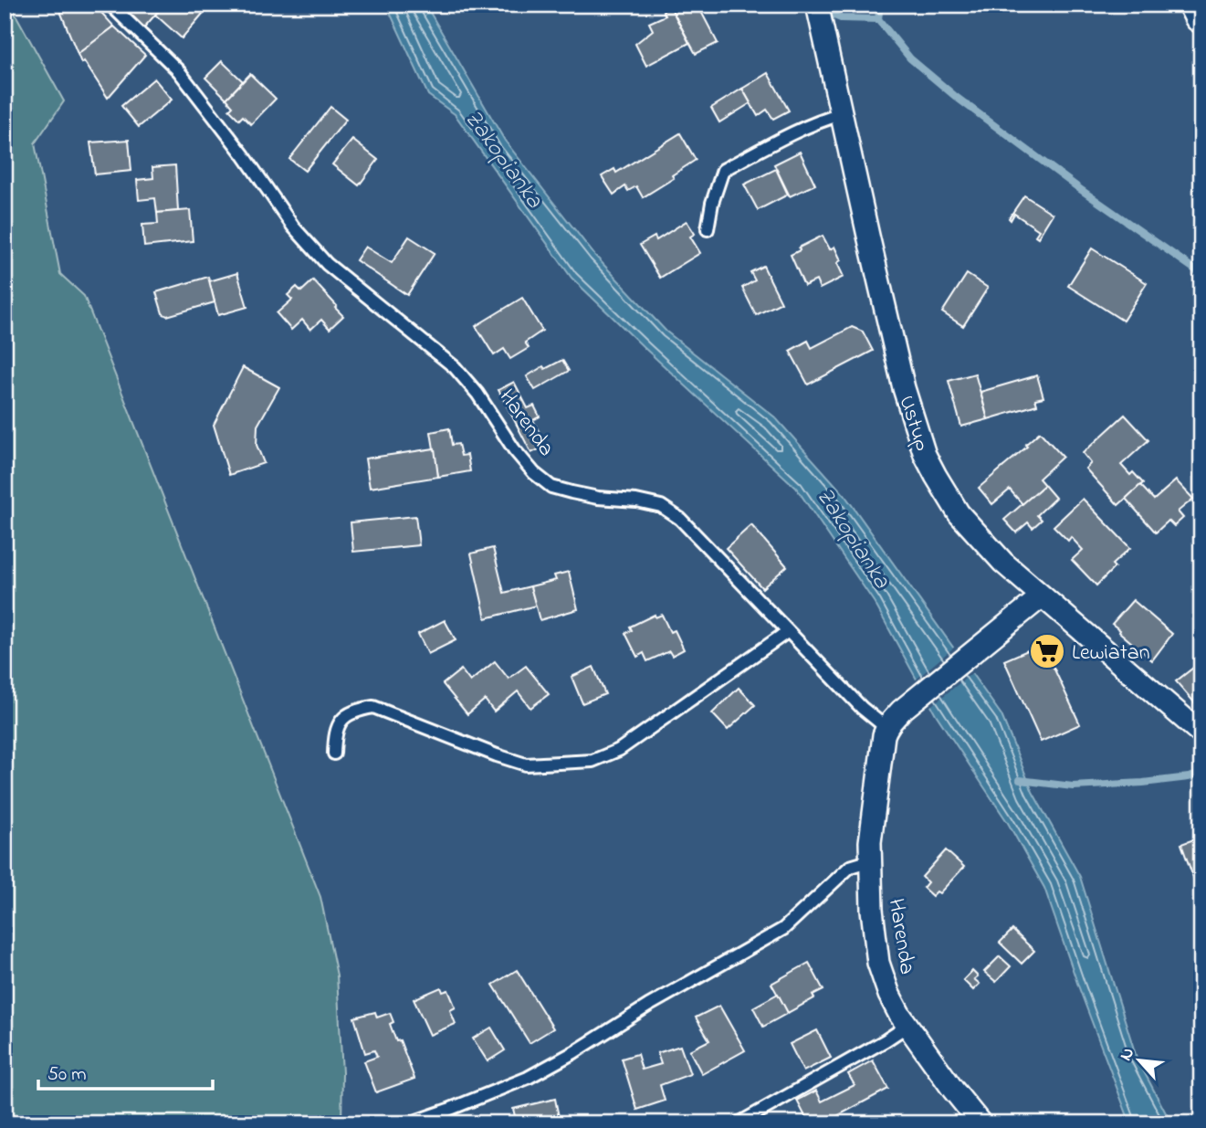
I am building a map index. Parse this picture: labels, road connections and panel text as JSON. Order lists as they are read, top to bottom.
{
  "streets": {
    "street": ["Harenda", "Ustup"]
  },
  "water": ["Zakopianka"],
  "places": {
    "supermarket": ["Lewiatan"]
  },
  "scale_bar": "50 m",
  "north": "top left"
}
